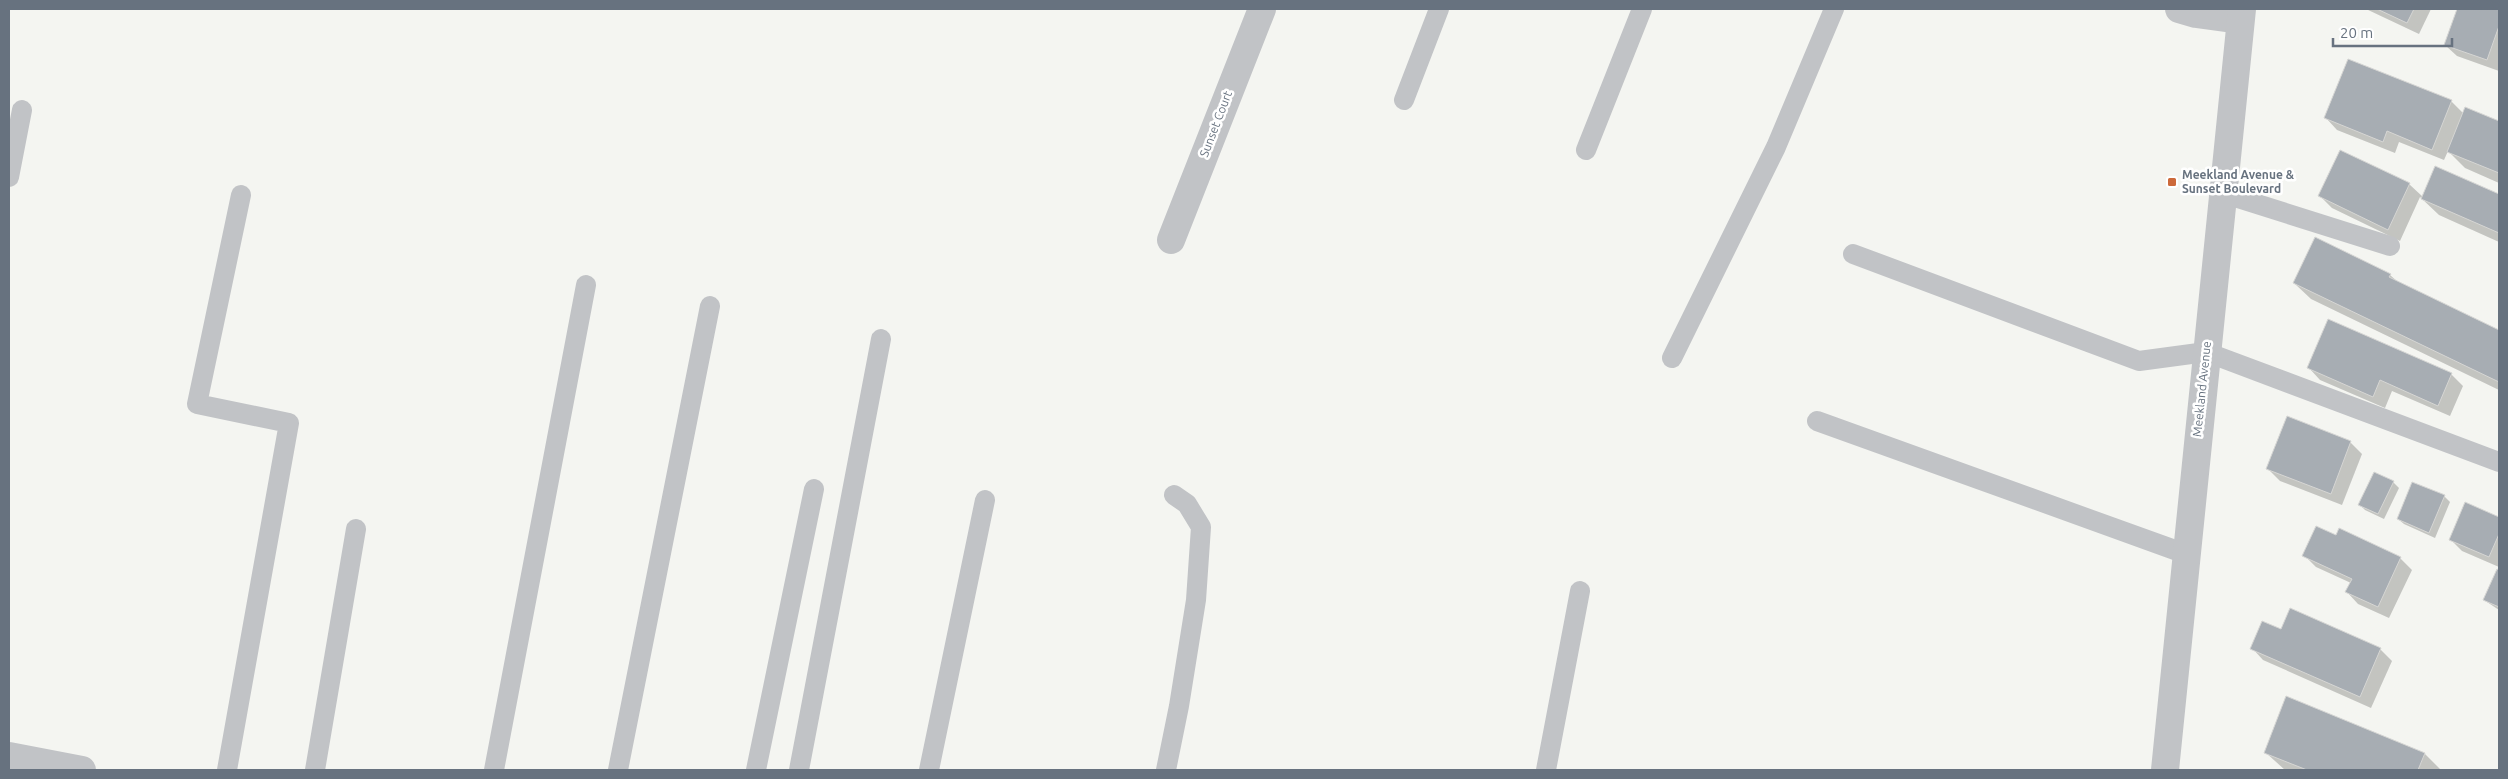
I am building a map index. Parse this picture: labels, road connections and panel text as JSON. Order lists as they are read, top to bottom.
{
  "streets": {
    "street": ["Sunset Court", "Meekland Avenue"]
  },
  "places": {
    "transit": ["Meekland Avenue & Sunset Boulevard"]
  },
  "scale_bar": "20 m"
}
